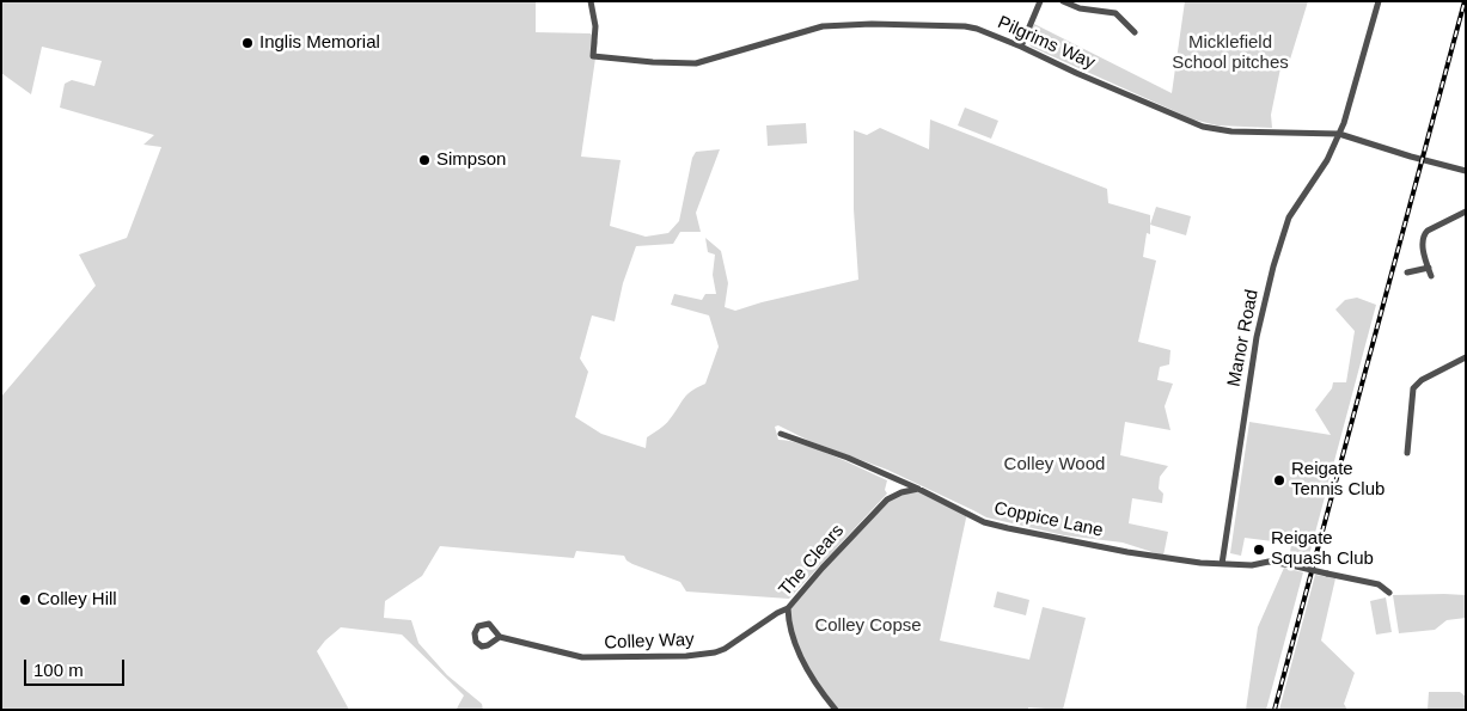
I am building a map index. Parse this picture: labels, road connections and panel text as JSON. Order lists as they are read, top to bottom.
{
  "streets": {
    "street": [
      "Pilgrims Way",
      "Manor Road",
      "Coppice Lane",
      "The Clears",
      "Colley Way"
    ]
  },
  "crossings": [
    ["Pilgrims Way", "Manor Road"],
    ["Manor Road", "Coppice Lane"],
    ["Coppice Lane", "The Clears"],
    ["The Clears", "Colley Way"]
  ],
  "parks": ["Micklefield School pitches", "Colley Wood", "Colley Copse"],
  "places": [
    "Inglis Memorial",
    "Simpson",
    "Reigate Tennis Club",
    "Reigate Squash Club",
    "Colley Hill"
  ],
  "scale_bar": "100 m"
}
